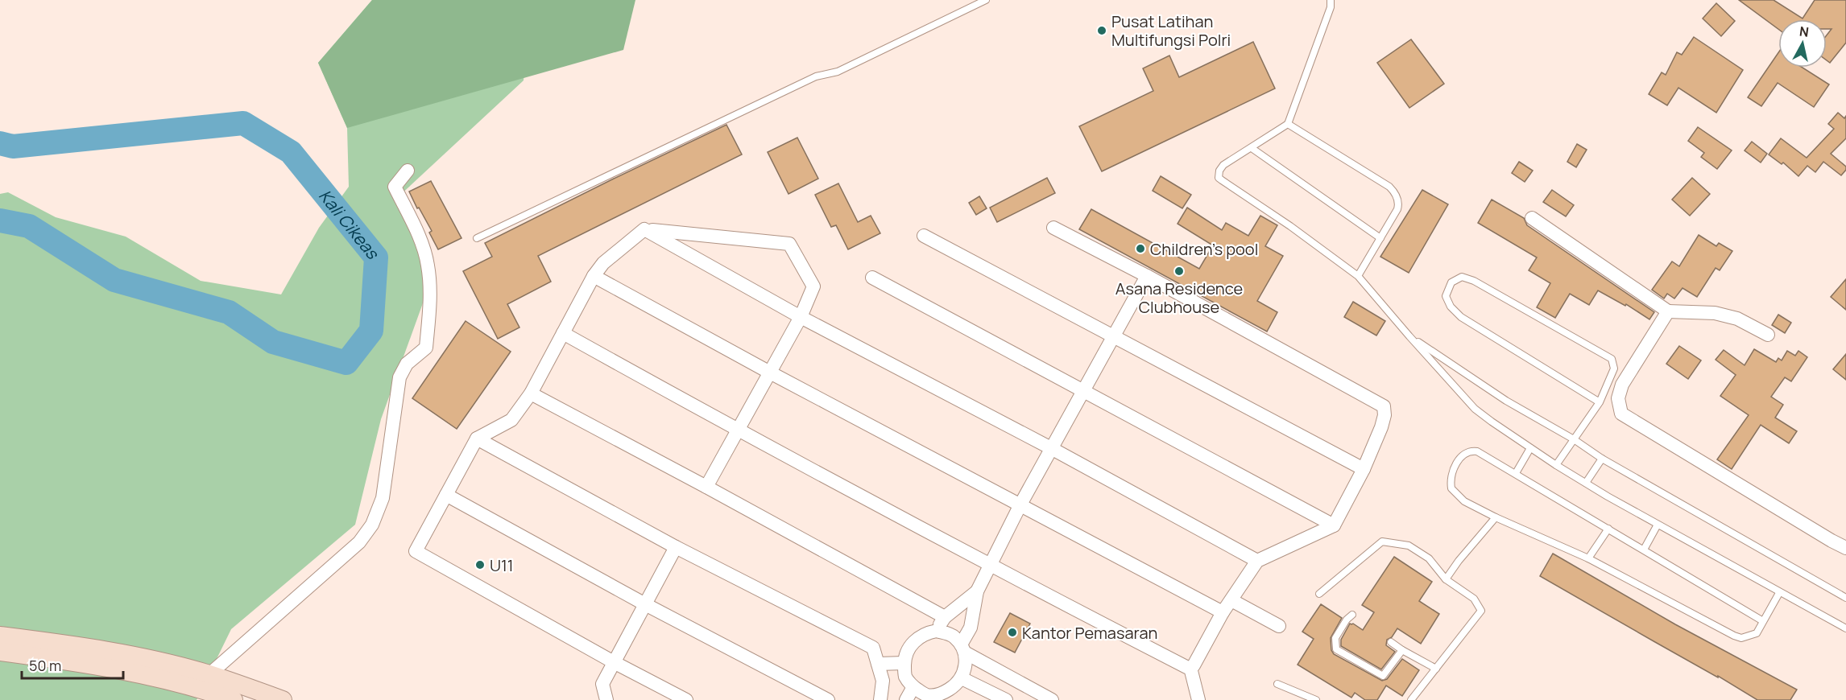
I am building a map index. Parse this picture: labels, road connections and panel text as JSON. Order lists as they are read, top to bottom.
{
  "water": ["Kali Cikeas"],
  "places": [
    "Pusat Latihan Multifungsi Polri",
    "Children's pool",
    "Asana Residence Clubhouse",
    "U11",
    "Kantor Pemasaran"
  ],
  "scale_bar": "50 m",
  "north": "top"
}
